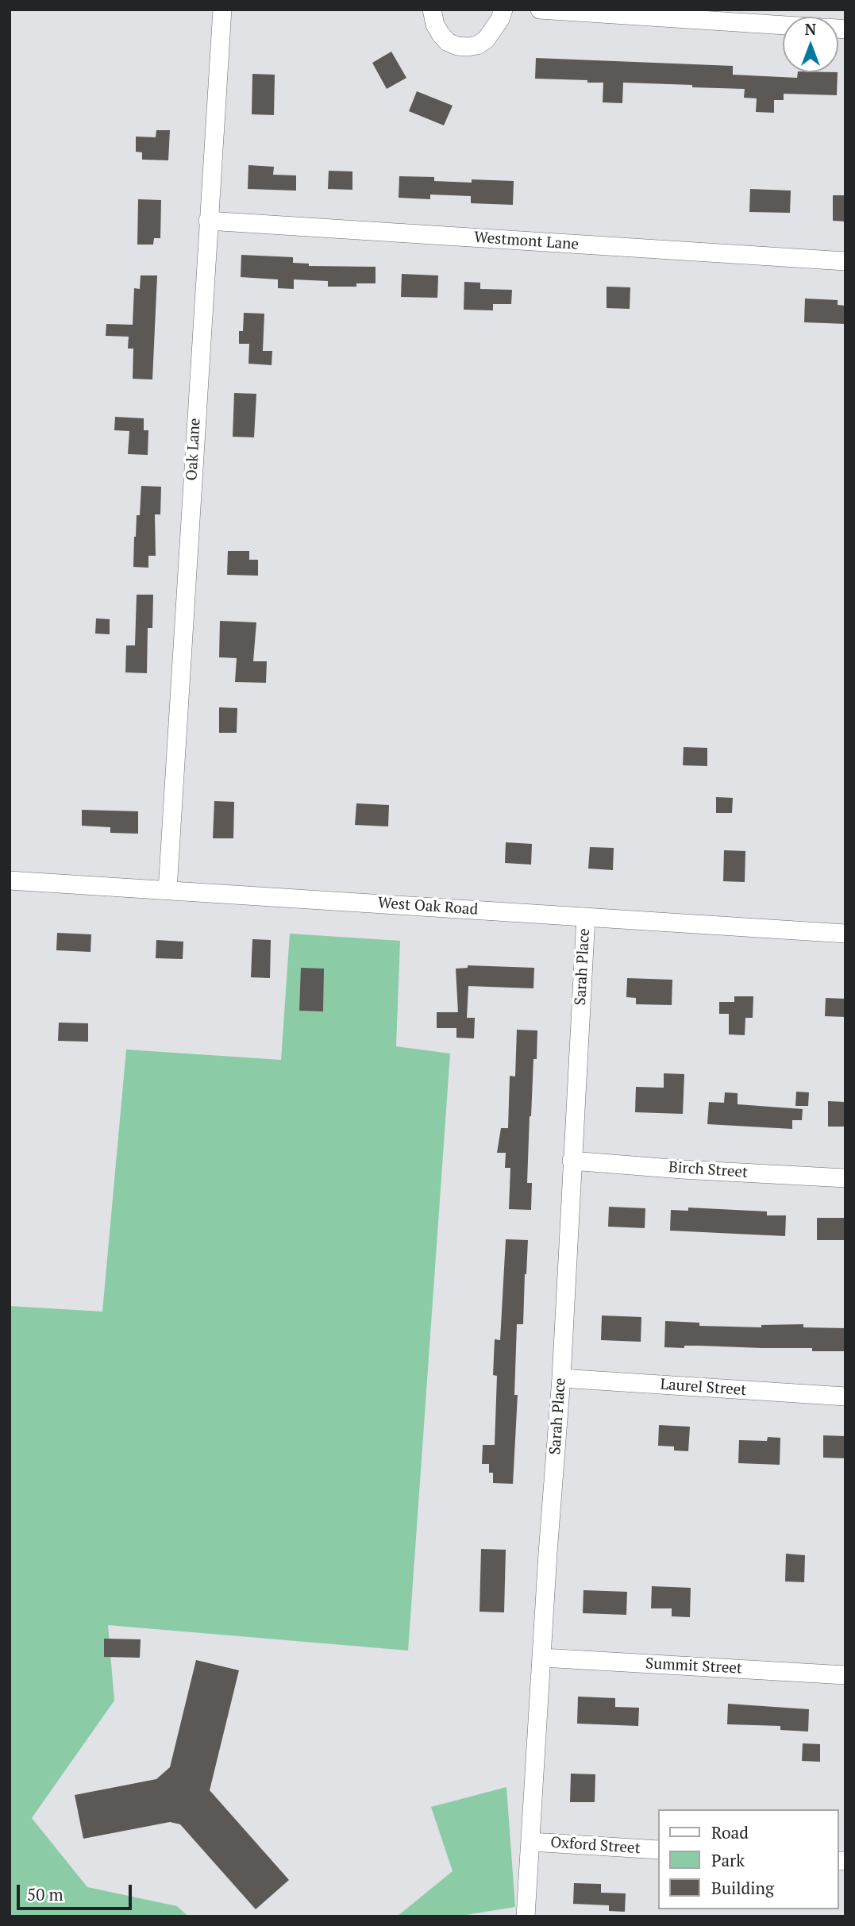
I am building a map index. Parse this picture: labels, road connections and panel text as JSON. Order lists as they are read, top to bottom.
{
  "streets": {
    "street": [
      "Westmont Lane",
      "Oak Lane",
      "West Oak Road",
      "Sarah Place",
      "Birch Street",
      "Laurel Street",
      "Summit Street",
      "Oxford Street"
    ]
  },
  "crossings": [
    ["Westmont Lane", "Oak Lane"],
    ["Oak Lane", "West Oak Road"],
    ["West Oak Road", "Sarah Place"],
    ["Sarah Place", "Birch Street"],
    ["Sarah Place", "Laurel Street"],
    ["Sarah Place", "Summit Street"],
    ["Sarah Place", "Oxford Street"]
  ],
  "legend": ["Road", "Park", "Building"],
  "scale_bar": "50 m",
  "north": "top"
}
